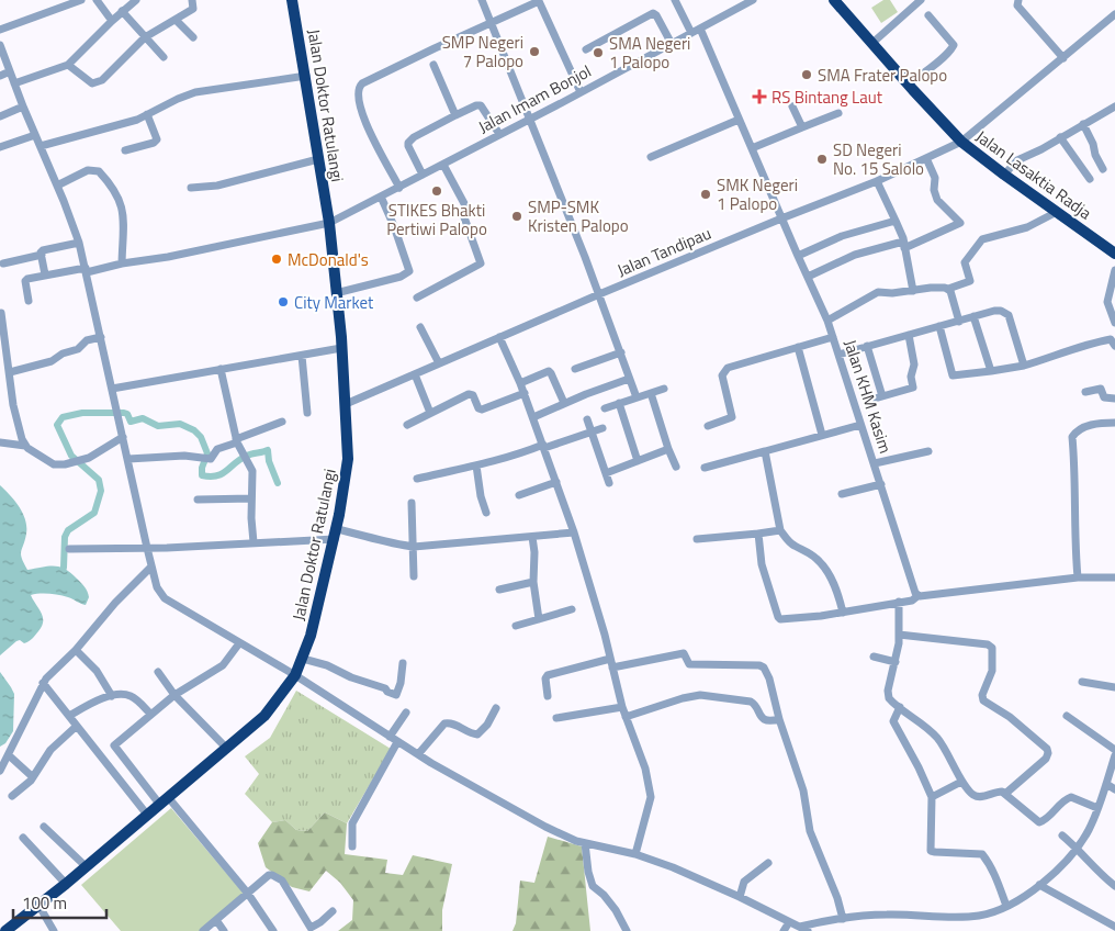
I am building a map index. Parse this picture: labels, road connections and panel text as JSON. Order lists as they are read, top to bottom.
{
  "streets": {
    "highway": ["Jalan Doktor Ratulangi", "Jalan Lasaktia Radja"],
    "street": ["Jalan Imam Bonjol", "Jalan Tandipau", "Jalan KHM Kasim"]
  },
  "crossings": [
    ["Jalan Imam Bonjol", "Jalan Doktor Ratulangi"],
    ["Jalan Imam Bonjol", "Jalan KHM Kasim"],
    ["Jalan Doktor Ratulangi", "Jalan Tandipau"],
    ["Jalan Lasaktia Radja", "Jalan Tandipau"],
    ["Jalan Tandipau", "Jalan KHM Kasim"]
  ],
  "places": {
    "other": [
      "SMP Negeri 7 Palopo",
      "SMA Negeri 1 Palopo",
      "SMA Frater Palopo",
      "SD Negeri No. 15 Salolo",
      "STIKES Bhakti Pertiwi Palopo",
      "SMK Negeri 1 Palopo",
      "SMP-SMK Kristen Palopo",
      "McDonald's",
      "City Market"
    ],
    "health": ["RS Bintang Laut"]
  },
  "scale_bar": "100 m"
}
